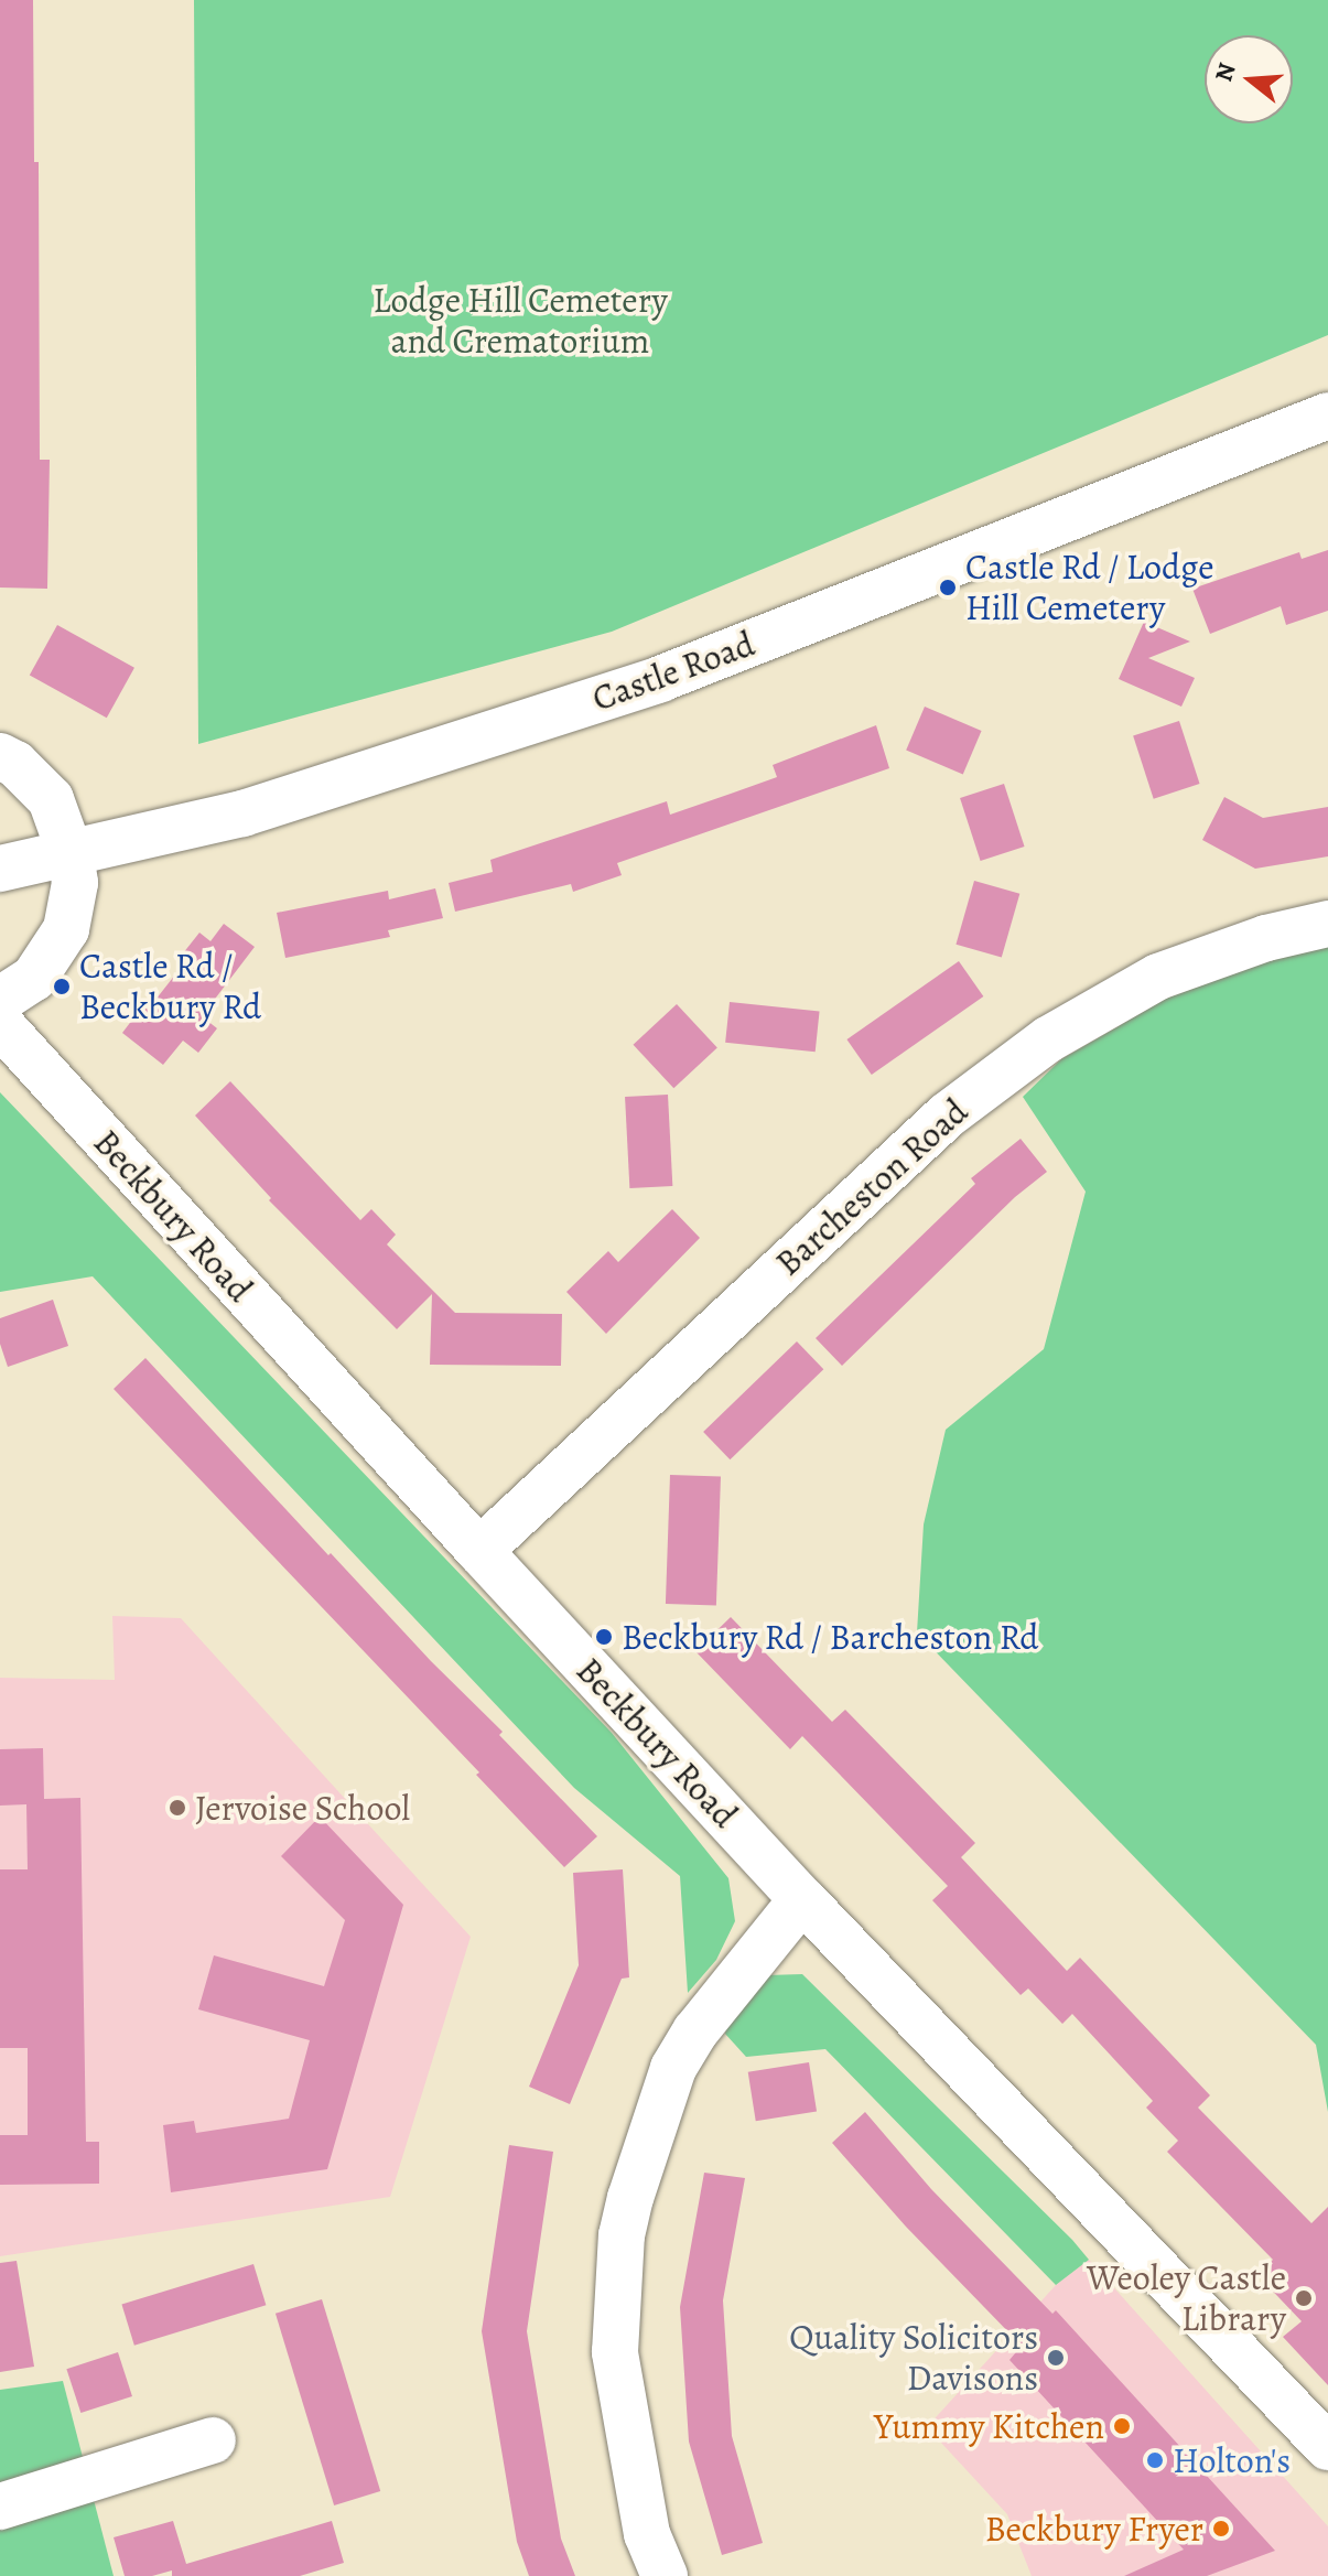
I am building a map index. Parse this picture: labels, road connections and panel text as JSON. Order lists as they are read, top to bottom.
{
  "streets": {
    "street": ["Castle Road", "Barcheston Road", "Beckbury Road"]
  },
  "crossings": [
    ["Barcheston Road", "Beckbury Road"]
  ],
  "parks": ["Lodge Hill Cemetery and Crematorium"],
  "places": [
    "Castle Rd / Lodge Hill Cemetery",
    "Castle Rd / Beckbury Rd",
    "Beckbury Rd / Barcheston Rd",
    "Jervoise School",
    "Weoley Castle Library",
    "Quality Solicitors Davisons",
    "Yummy Kitchen",
    "Holton's",
    "Beckbury Fryer"
  ],
  "north": "left"
}
